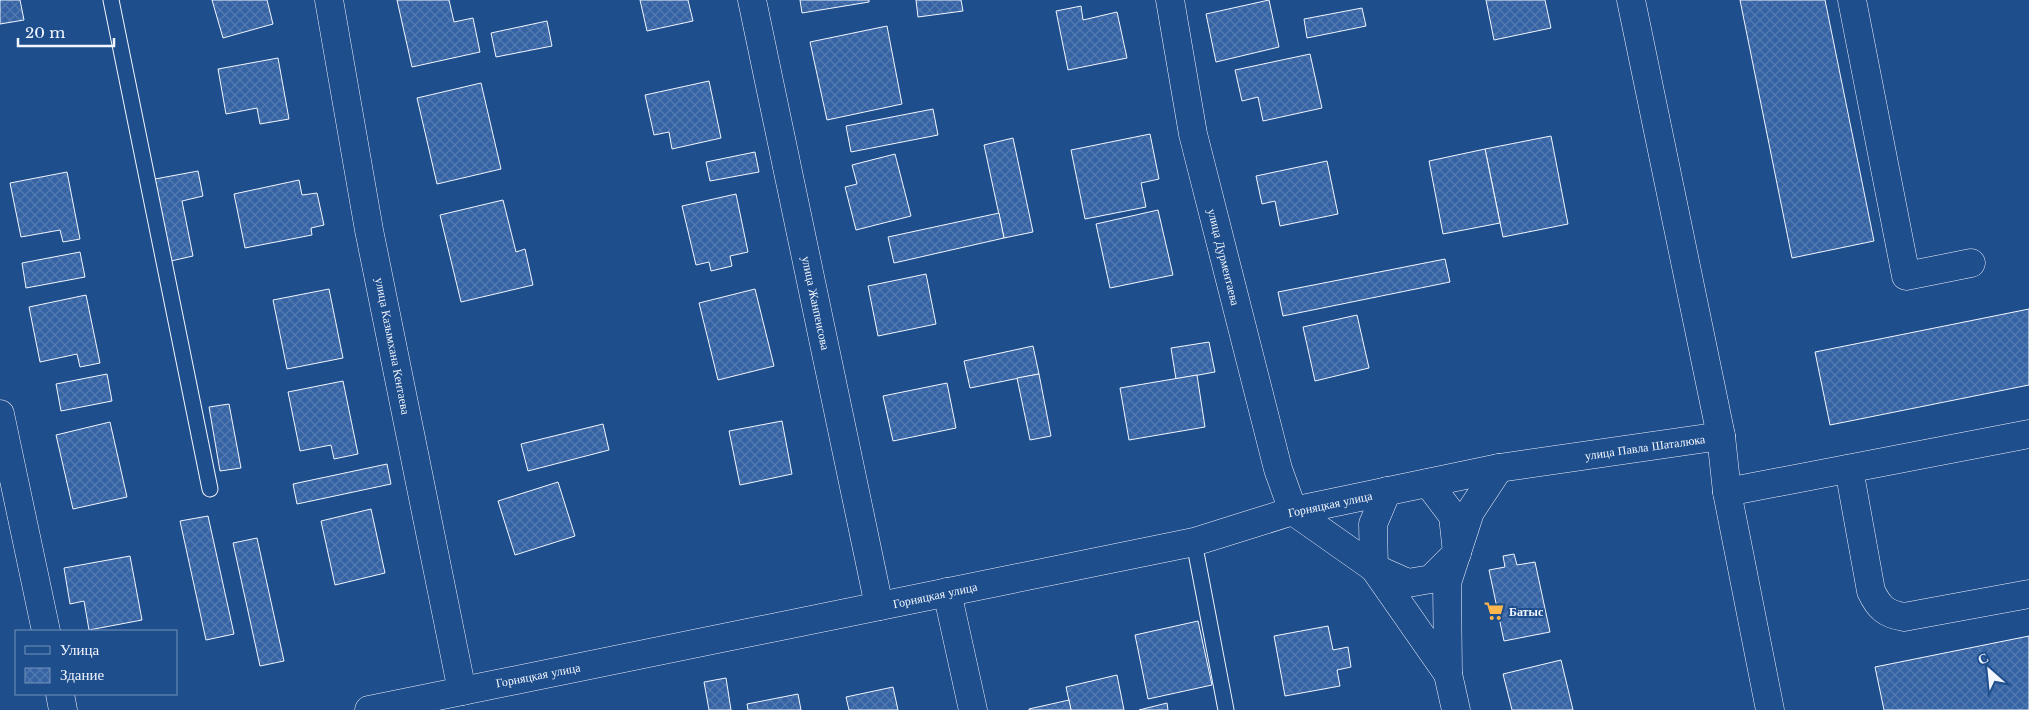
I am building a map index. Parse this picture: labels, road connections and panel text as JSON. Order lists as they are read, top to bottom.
{
  "streets": {
    "street": [
      "улица Дурментаева",
      "улица Жанпеисова",
      "улица Казымхана Кентаева",
      "улица Павла Шаталюка",
      "Горняцкая улица"
    ]
  },
  "crossings": [
    ["улица Дурментаева", "Горняцкая улица"],
    ["улица Жанпеисова", "Горняцкая улица"],
    ["улица Казымхана Кентаева", "Горняцкая улица"],
    ["улица Павла Шаталюка", "Горняцкая улица"]
  ],
  "places": {
    "supermarket": ["Батыс"]
  },
  "legend": ["Улица", "Здание"],
  "scale_bar": "20 m",
  "north": "top left"
}
